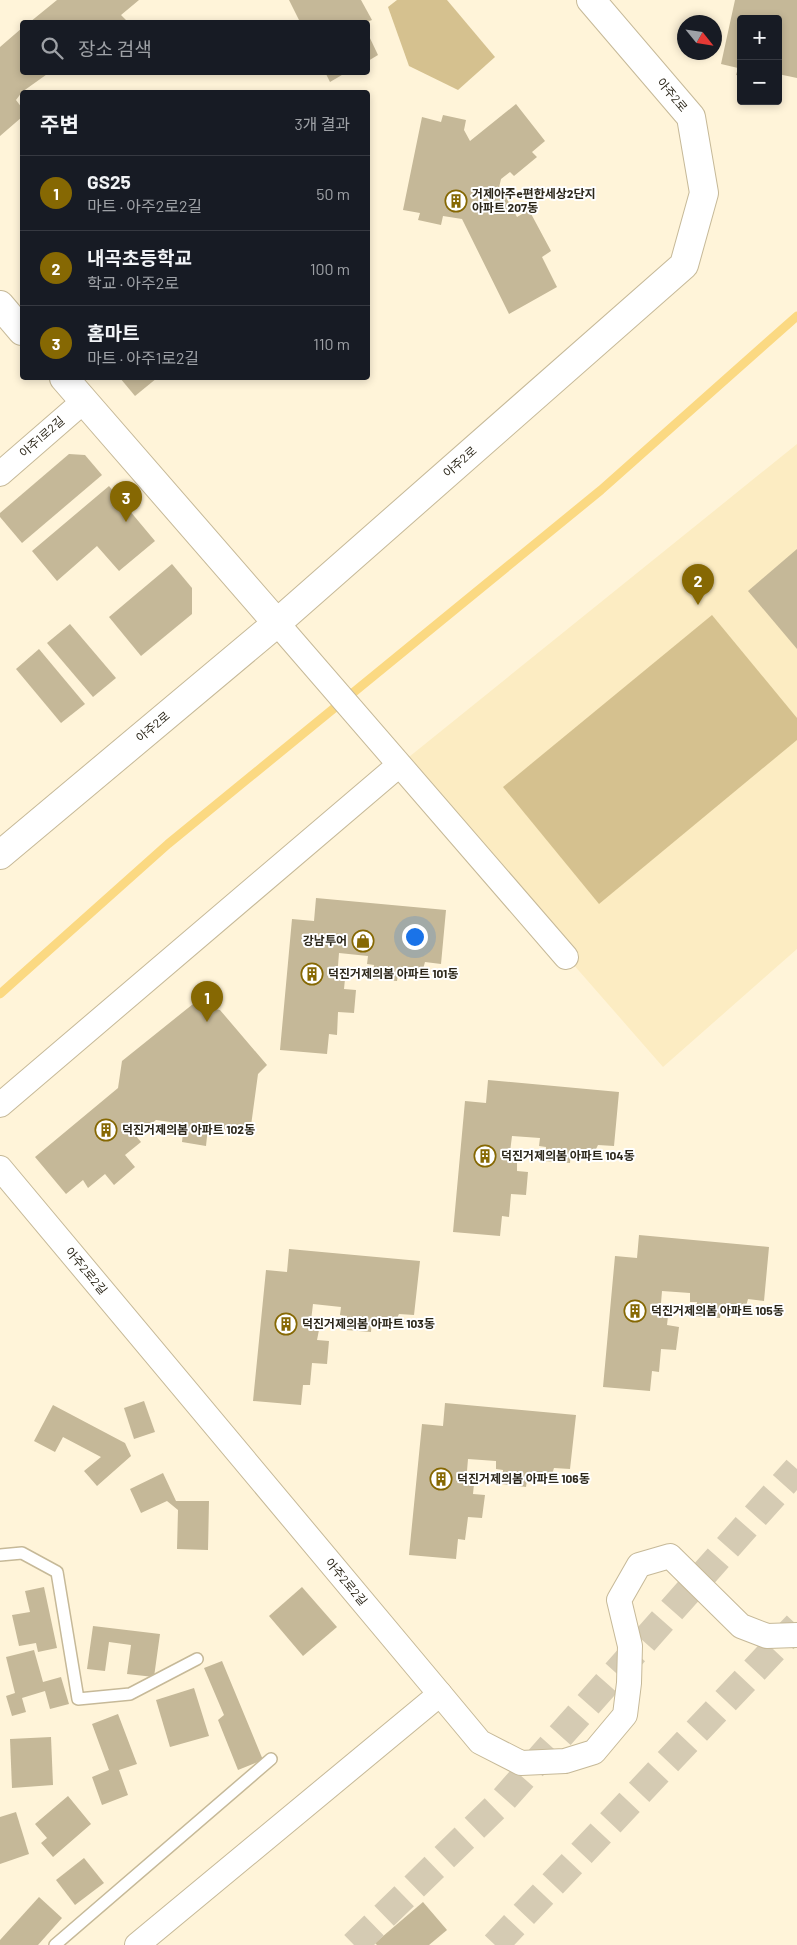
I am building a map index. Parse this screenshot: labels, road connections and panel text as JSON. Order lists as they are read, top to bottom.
{
  "streets": {
    "street": ["아주2로", "아주1로2길", "아주2로2길"]
  },
  "places": {
    "building": [
      "거제아주e편한세상2단지 아파트 207동",
      "덕진거제의봄 아파트 101동",
      "덕진거제의봄 아파트 102동",
      "덕진거제의봄 아파트 104동",
      "덕진거제의봄 아파트 105동",
      "덕진거제의봄 아파트 103동",
      "덕진거제의봄 아파트 106동"
    ],
    "shop": ["강남투어"]
  },
  "north": "bottom right",
  "page": {
    "map_buttons": ["+", "−"],
    "search": "장소 검색",
    "heading": ["주변", "3개 결과"],
    "list": [
      {
        "mark": "1",
        "name": "GS25",
        "note": "마트 · 아주2로2길",
        "value": "50 m"
      },
      {
        "mark": "2",
        "name": "내곡초등학교",
        "note": "학교 · 아주2로",
        "value": "100 m"
      },
      {
        "mark": "3",
        "name": "홈마트",
        "note": "마트 · 아주1로2길",
        "value": "110 m"
      }
    ],
    "pins": ["3", "2", "1"]
  }
}
